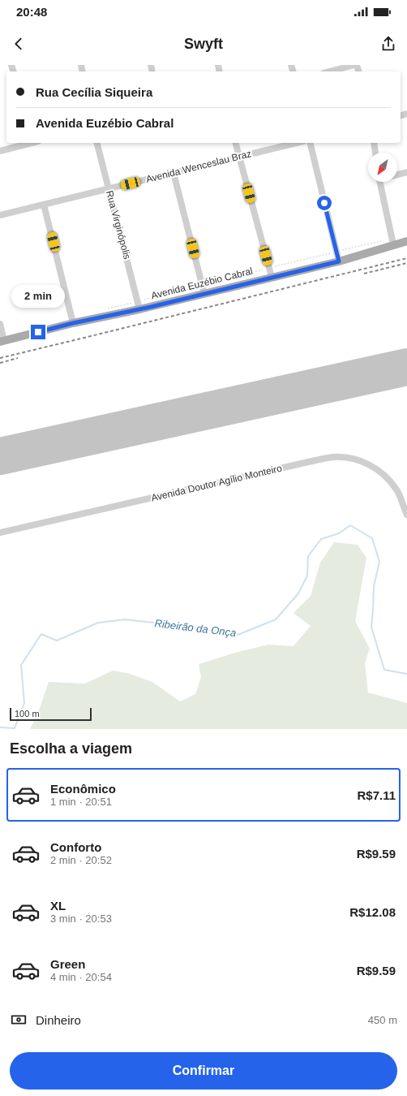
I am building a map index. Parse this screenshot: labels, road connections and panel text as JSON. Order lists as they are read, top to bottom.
{
  "streets": {
    "main road": ["Avenida Euzébio Cabral"],
    "street": ["Avenida Wenceslau Braz", "Rua Virginópolis", "Avenida Doutor Agílio Monteiro"]
  },
  "crossings": [
    ["Avenida Wenceslau Braz", "Rua Virginópolis"],
    ["Rua Virginópolis", "Avenida Euzébio Cabral"]
  ],
  "water": ["Ribeirão da Onça"],
  "scale_bar": "100 m",
  "north": "bottom left",
  "page": {
    "status": "20:48",
    "header": "Swyft",
    "banner": ["Rua Cecília Siqueira", "Avenida Euzébio Cabral"],
    "bubble": "2 min",
    "scale": "100 m",
    "heading": "Escolha a viagem",
    "list": [
      {
        "name": "Econômico",
        "note": "1 min · 20:51",
        "value": "R$7.11"
      },
      {
        "name": "Conforto",
        "note": "2 min · 20:52",
        "value": "R$9.59"
      },
      {
        "name": "XL",
        "note": "3 min · 20:53",
        "value": "R$12.08"
      },
      {
        "name": "Green",
        "note": "4 min · 20:54",
        "value": "R$9.59"
      }
    ],
    "pay": ["Dinheiro", "450 m"],
    "buttons": "Confirmar"
  }
}
